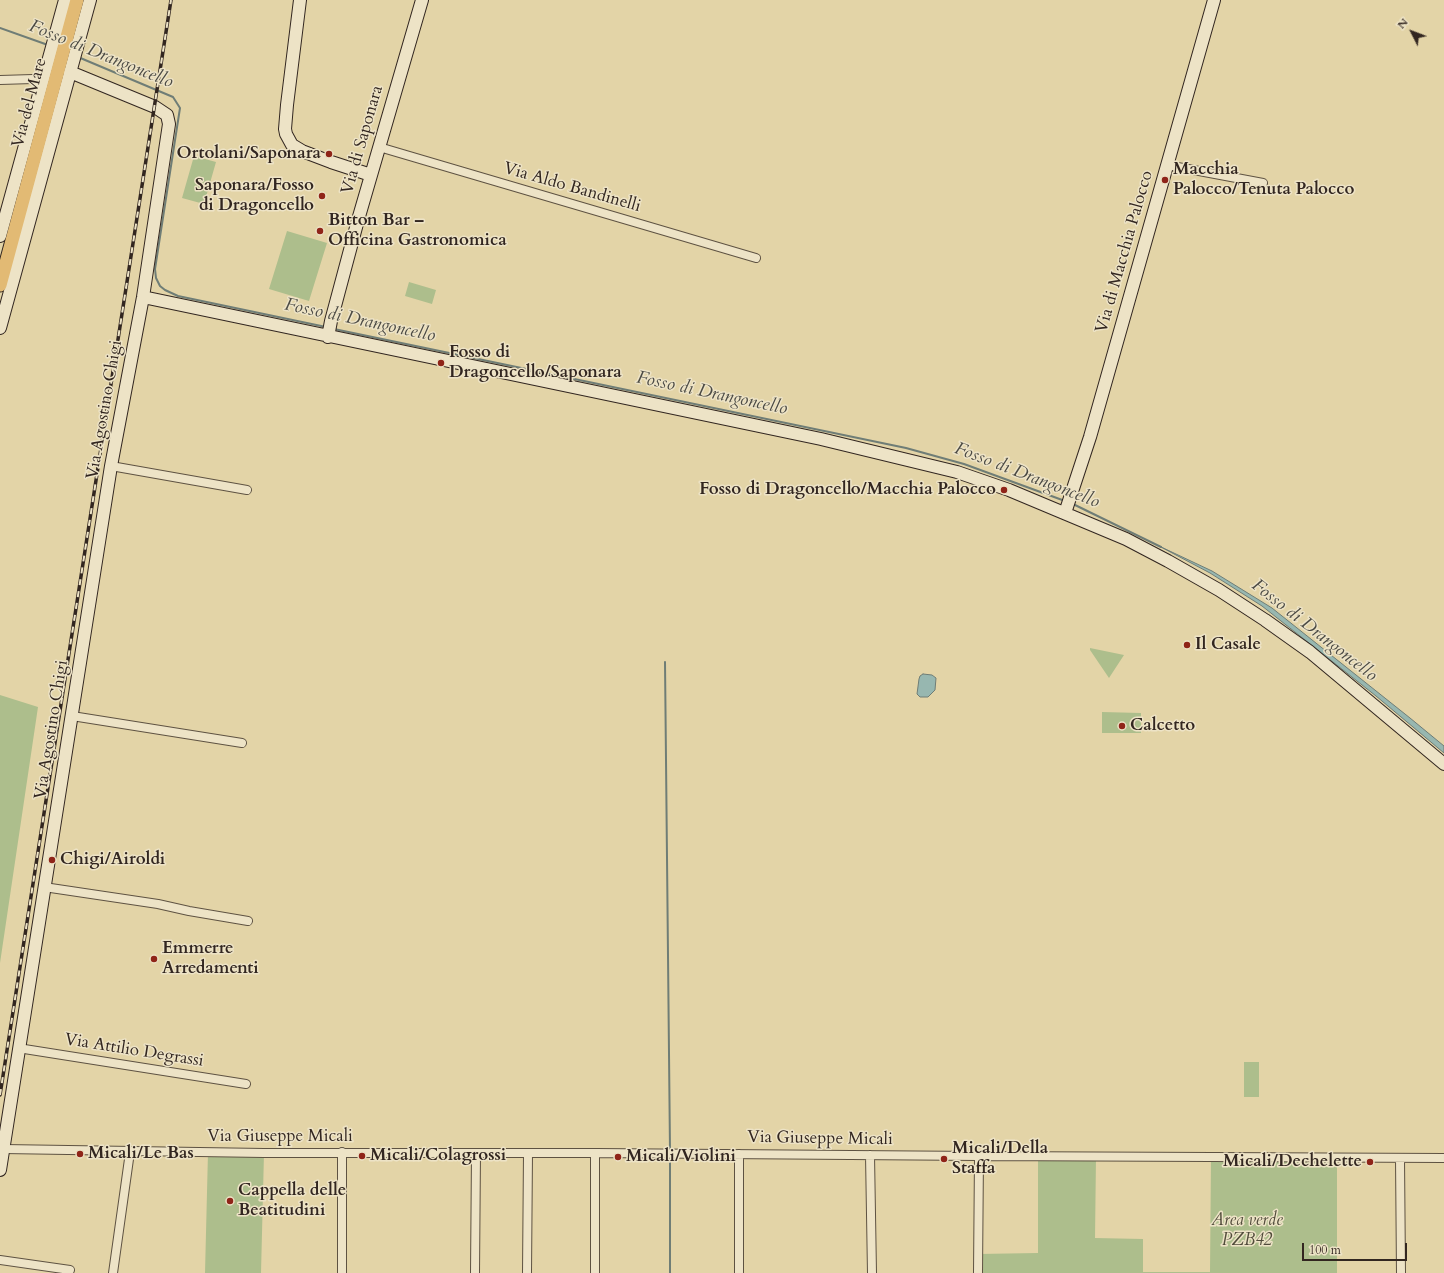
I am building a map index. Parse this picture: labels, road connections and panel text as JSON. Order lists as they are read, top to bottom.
{
  "streets": {
    "main road": ["Via del Mare"],
    "street": [
      "Via di Saponara",
      "Via Aldo Bandinelli",
      "Via di Macchia Palocco",
      "Via Agostino Chigi",
      "Via Attilio Degrassi",
      "Via Giuseppe Micali"
    ]
  },
  "crossings": [
    ["Via di Saponara", "Via Aldo Bandinelli"],
    ["Via Agostino Chigi", "Via Attilio Degrassi"],
    ["Via Agostino Chigi", "Via Giuseppe Micali"]
  ],
  "water": ["Fosso di Drangoncello"],
  "parks": ["Area verde PZB42"],
  "places": [
    "Ortolani/Saponara",
    "Macchia Palocco/Tenuta Palocco",
    "Saponara/Fosso di Dragoncello",
    "Bitton Bar – Officina Gastronomica",
    "Fosso di Dragoncello/Saponara",
    "Fosso di Dragoncello/Macchia Palocco",
    "Il Casale",
    "Calcetto",
    "Chigi/Airoldi",
    "Emmerre Arredamenti",
    "Micali/Le Bas",
    "Micali/Colagrossi",
    "Micali/Violini",
    "Micali/Della Staffa",
    "Micali/Dechelette",
    "Cappella delle Beatitudini"
  ],
  "scale_bar": "100 m",
  "north": "top left"
}
